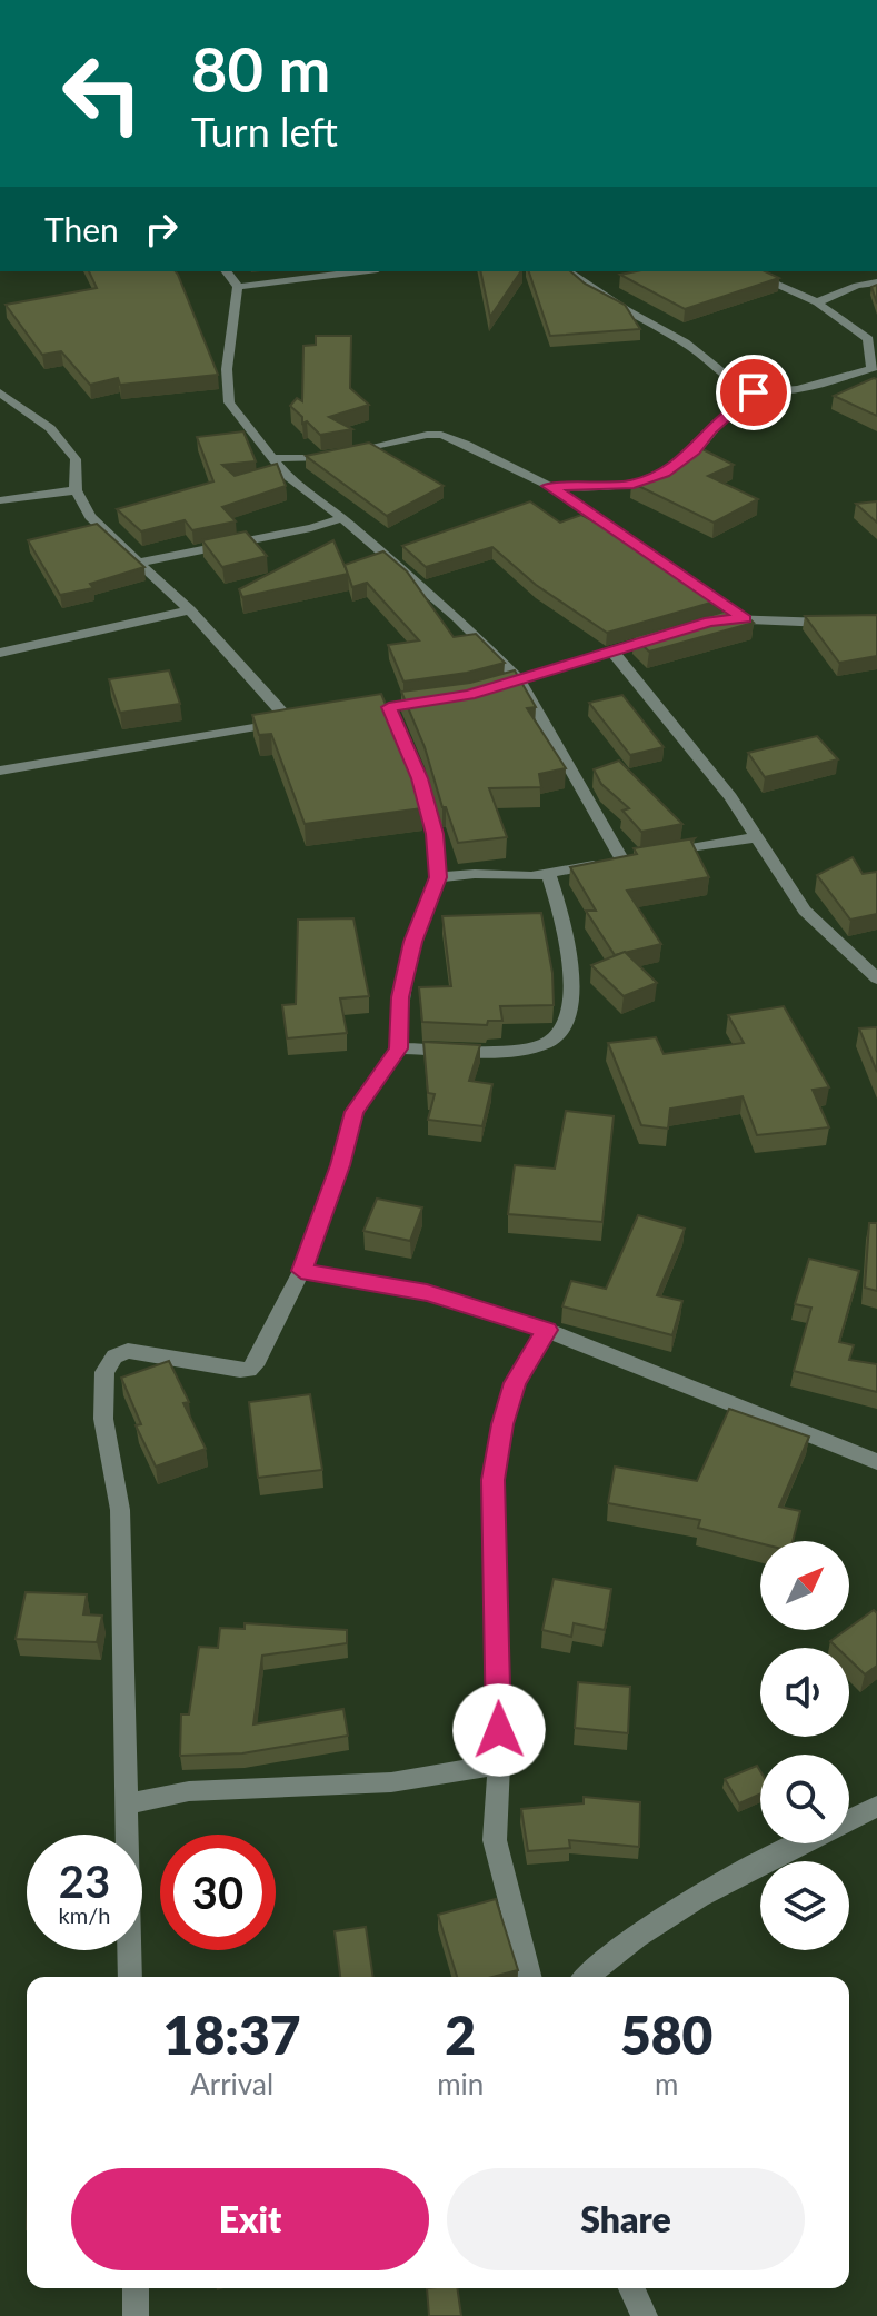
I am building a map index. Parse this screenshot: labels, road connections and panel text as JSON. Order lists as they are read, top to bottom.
{
  "north": "top right",
  "page": {
    "turn": ["80 m", "Turn left"],
    "then": "Then",
    "speed": "23 km/h",
    "limit": "30",
    "eta": [
      "18:37",
      "Arrival",
      "2",
      "min",
      "580",
      "m"
    ],
    "buttons": ["Exit", "Share"]
  }
}
